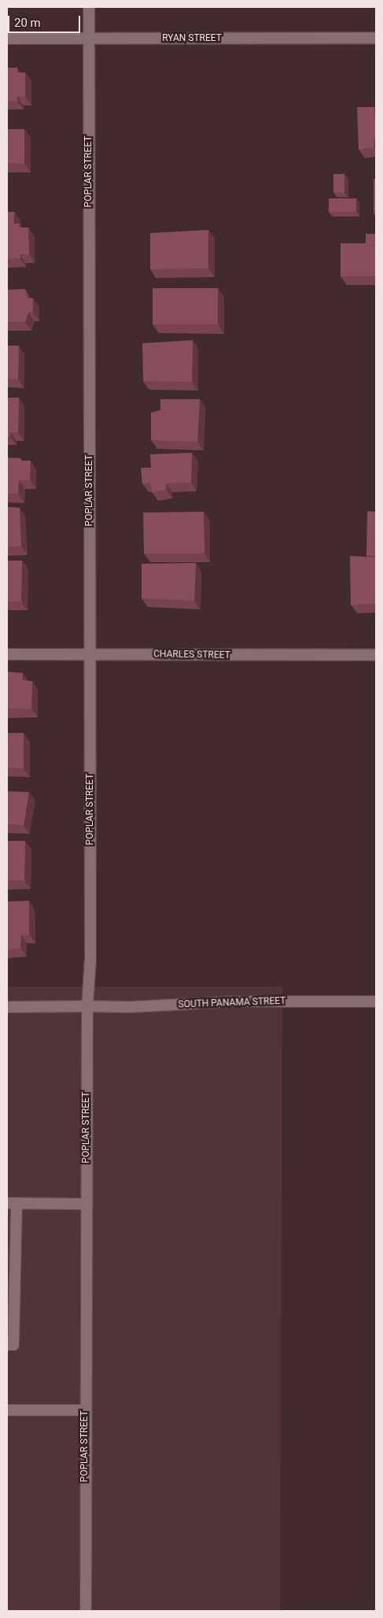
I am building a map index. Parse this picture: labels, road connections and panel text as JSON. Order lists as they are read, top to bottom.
{
  "streets": {
    "street": [
      "RYAN STREET",
      "POPLAR STREET",
      "CHARLES STREET",
      "SOUTH PANAMA STREET"
    ]
  },
  "crossings": [
    ["RYAN STREET", "POPLAR STREET"],
    ["POPLAR STREET", "CHARLES STREET"],
    ["POPLAR STREET", "SOUTH PANAMA STREET"]
  ],
  "scale_bar": "20 m"
}
